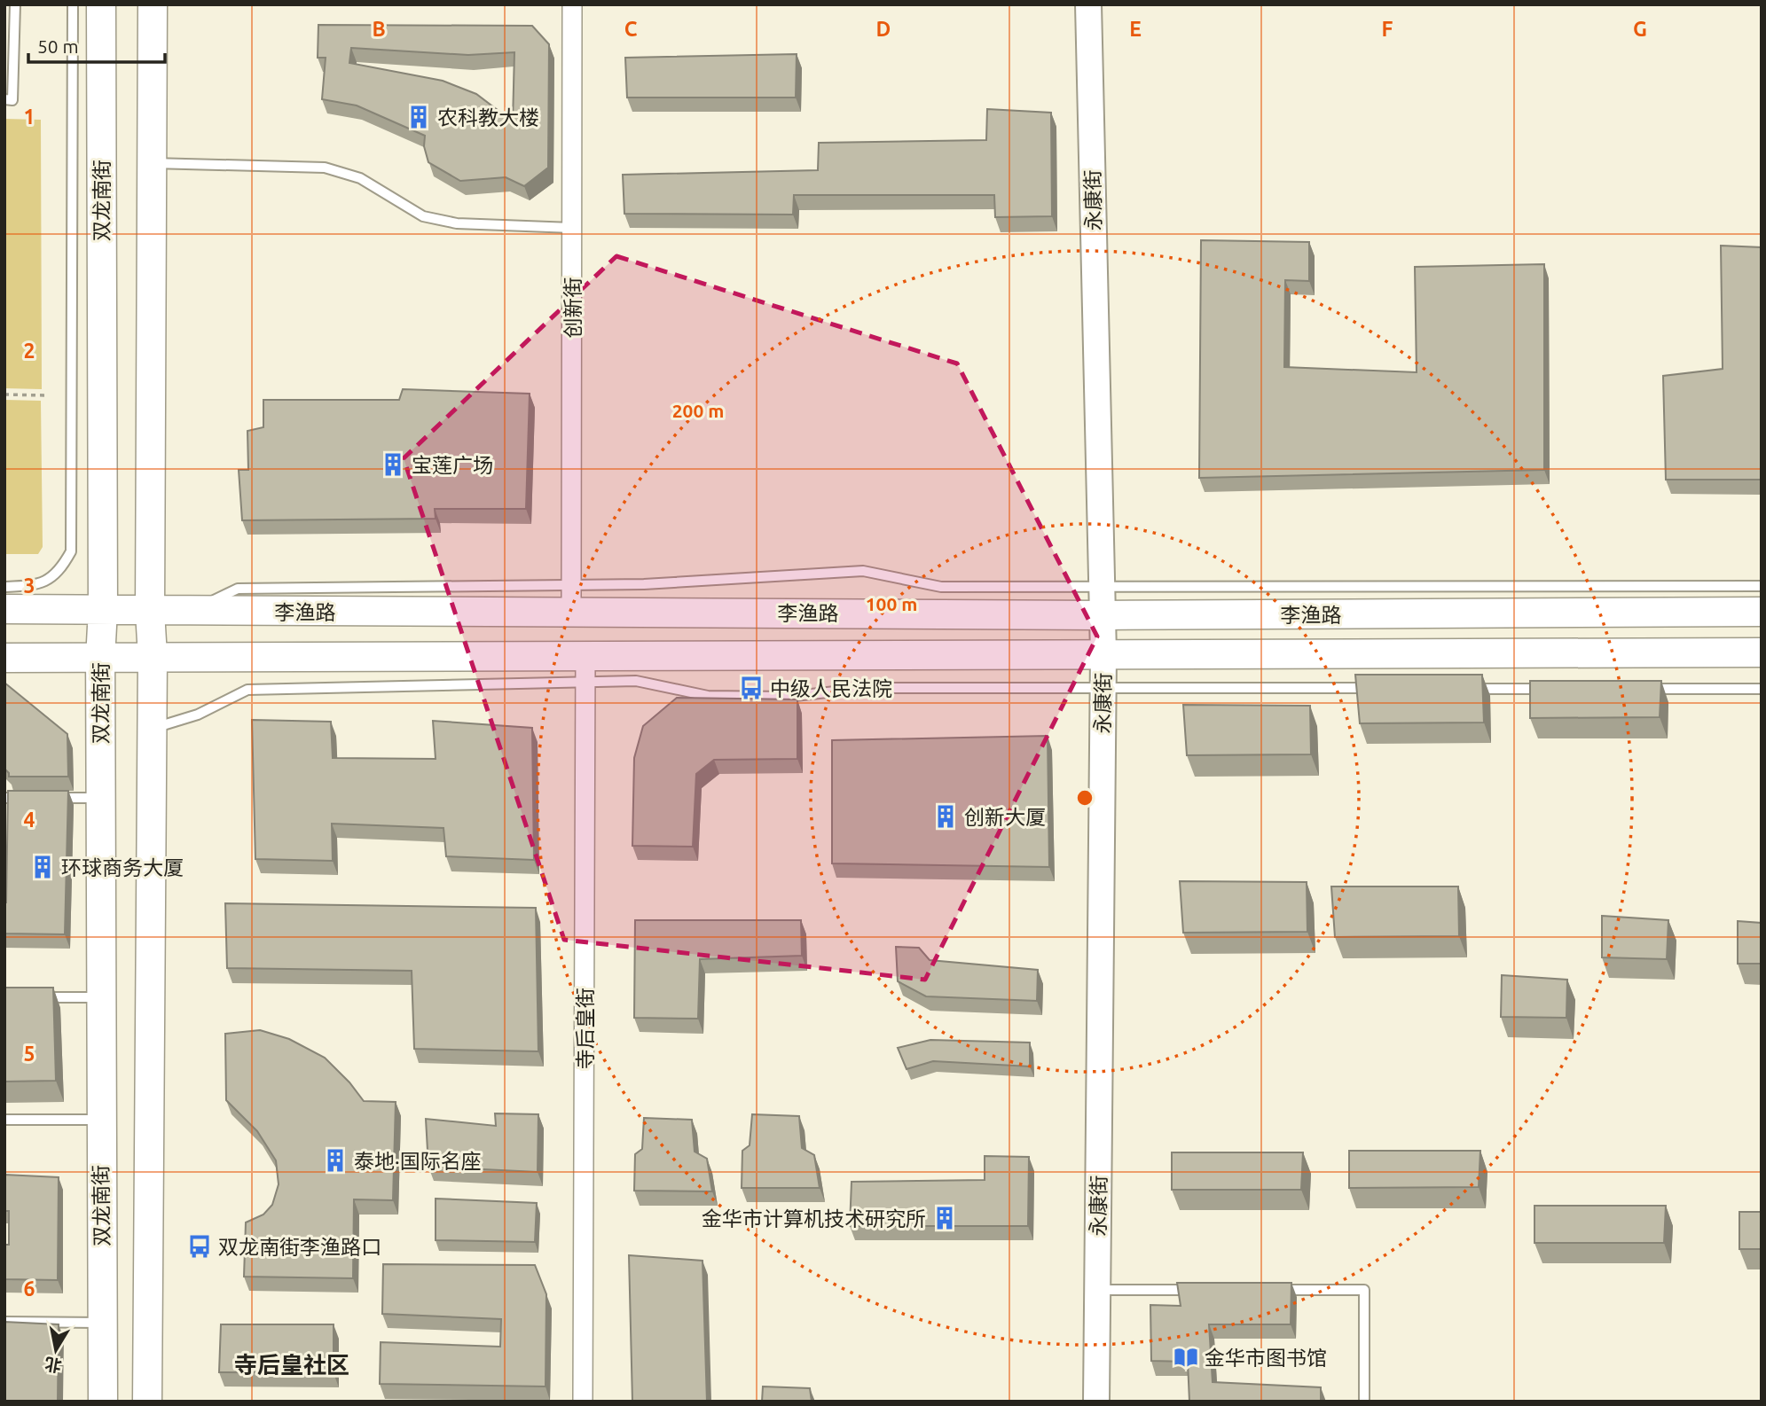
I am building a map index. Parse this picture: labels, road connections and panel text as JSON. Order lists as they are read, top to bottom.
{
  "streets": {
    "main road": ["双龙南街", "李渔路"],
    "street": ["永康街", "创新街", "寺后皇街"]
  },
  "crossings": [
    ["双龙南街", "李渔路"],
    ["永康街", "李渔路"],
    ["创新街", "李渔路"],
    ["李渔路", "寺后皇街"]
  ],
  "districts": ["寺后皇社区"],
  "places": {
    "building": [
      "农科教大楼",
      "宝莲广场",
      "创新大厦",
      "环球商务大厦",
      "泰地·国际名座",
      "金华市计算机技术研究所"
    ],
    "bus stop": ["中级人民法院", "双龙南街李渔路口"],
    "library": ["金华市图书馆"]
  },
  "scale_bar": "50 m",
  "north": "bottom",
  "grid": {
    "columns": [
      "B",
      "C",
      "D",
      "E",
      "F",
      "G"
    ],
    "rows": [
      "1",
      "2",
      "3",
      "4",
      "5",
      "6"
    ]
  },
  "rings": ["200 m", "100 m"]
}
